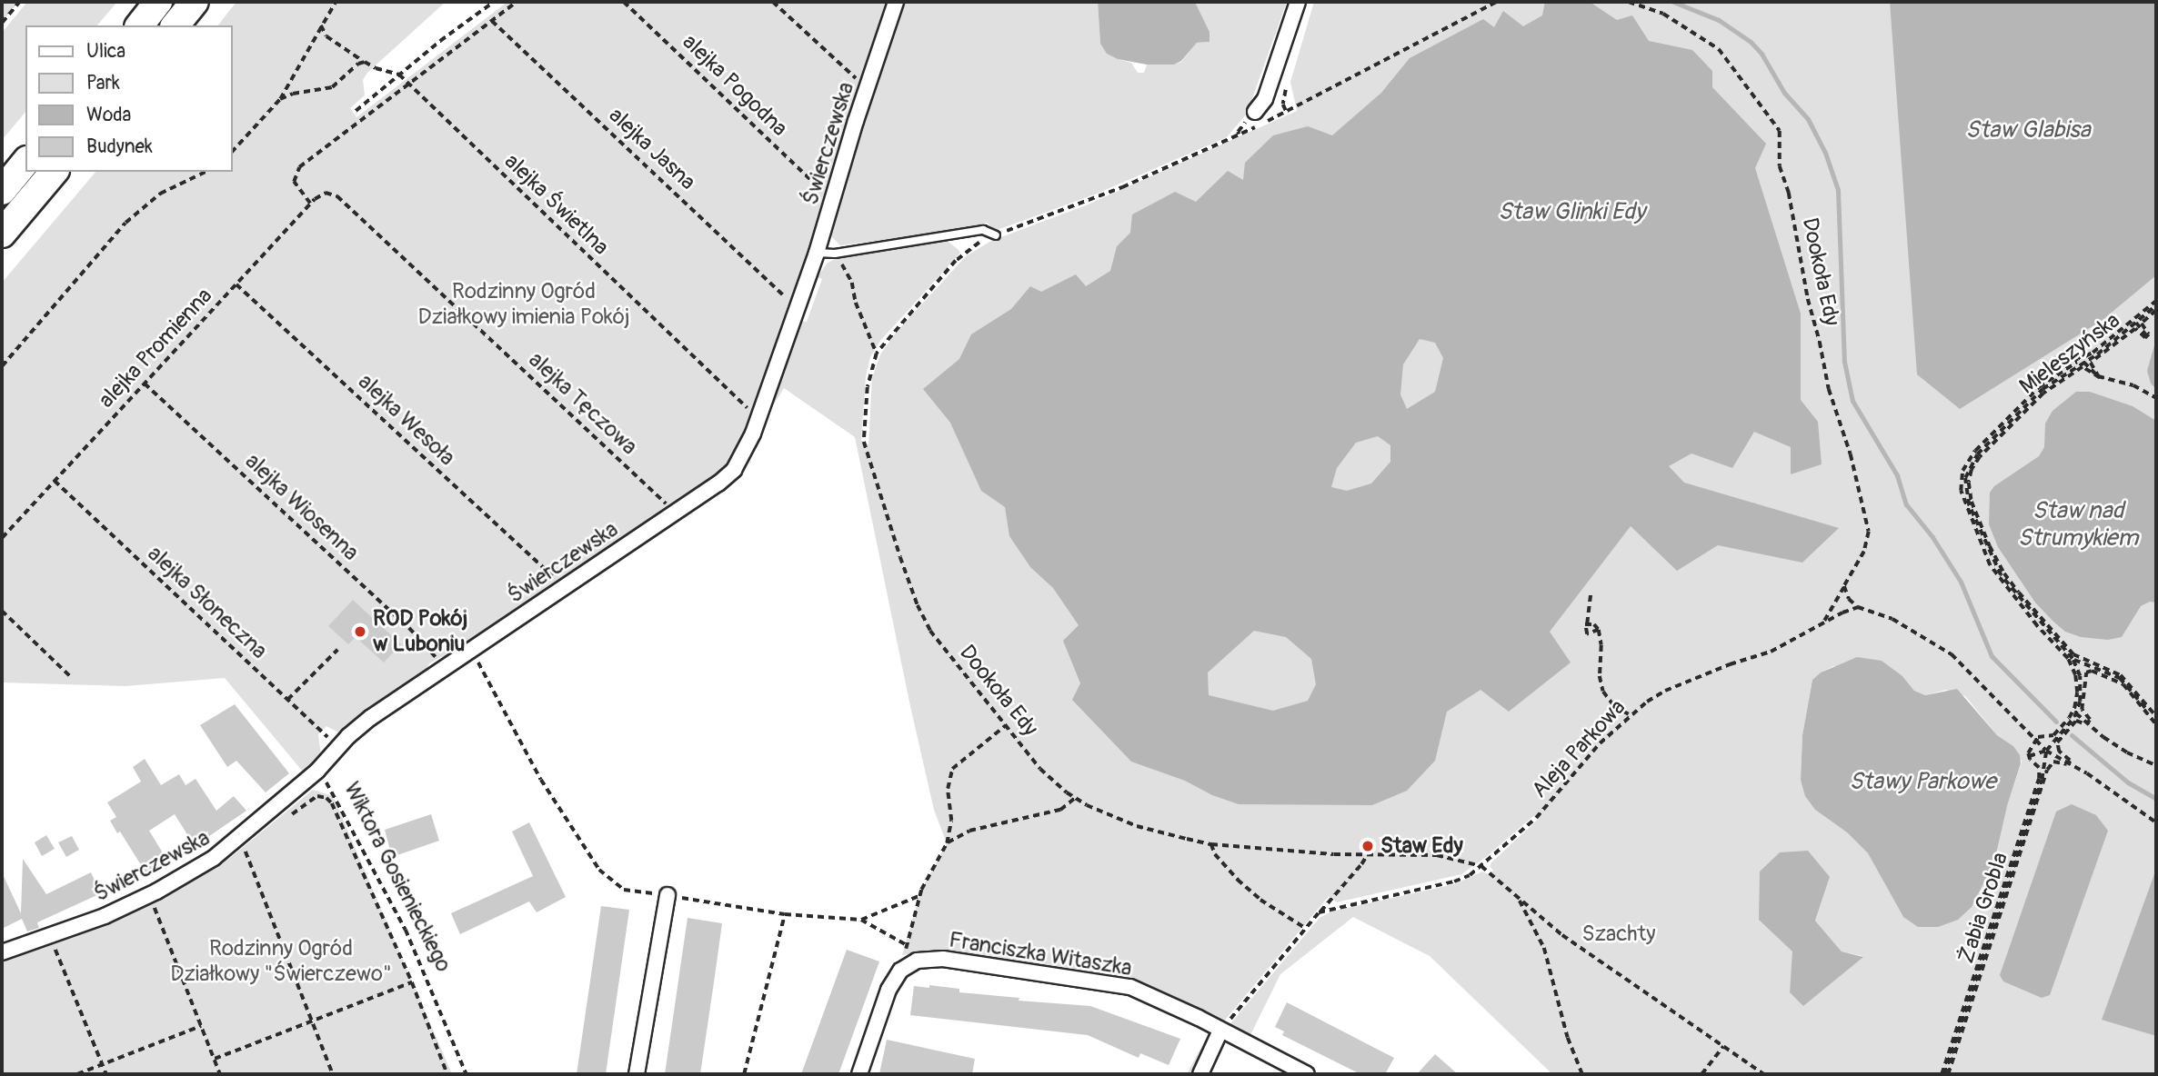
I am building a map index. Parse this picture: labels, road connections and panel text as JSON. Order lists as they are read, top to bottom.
{
  "streets": {
    "street": ["Świerczewska", "Franciszka Witaszka"],
    "path": [
      "alejka Pogodna",
      "alejka Jasna",
      "alejka Świetlna",
      "Dookoła Edy",
      "alejka Promienna",
      "Mieleszyńska",
      "alejka Tęczowa",
      "alejka Wesoła",
      "alejka Wiosenna",
      "alejka Słoneczna",
      "Aleja Parkowa",
      "Wiktora Gosienieckiego",
      "Żabia Grobla"
    ]
  },
  "crossings": [
    ["Świerczewska", "alejka Słoneczna"],
    ["Świerczewska", "Wiktora Gosienieckiego"],
    ["Dookoła Edy", "Aleja Parkowa"],
    ["alejka Promienna", "alejka Tęczowa"],
    ["alejka Promienna", "alejka Wesoła"],
    ["alejka Promienna", "alejka Wiosenna"],
    ["alejka Promienna", "alejka Słoneczna"],
    ["Mieleszyńska", "Żabia Grobla"]
  ],
  "water": [
    "Staw Glabisa",
    "Staw Glinki Edy",
    "Staw nad Strumykiem",
    "Stawy Parkowe"
  ],
  "parks": ["Rodzinny Ogród Działkowy imienia Pokój", "Szachty", "Rodzinny Ogród Działkowy \"Świerczewo\""],
  "places": ["ROD Pokój w Luboniu", "Staw Edy"],
  "legend": [
    "Ulica",
    "Park",
    "Woda",
    "Budynek"
  ]
}
